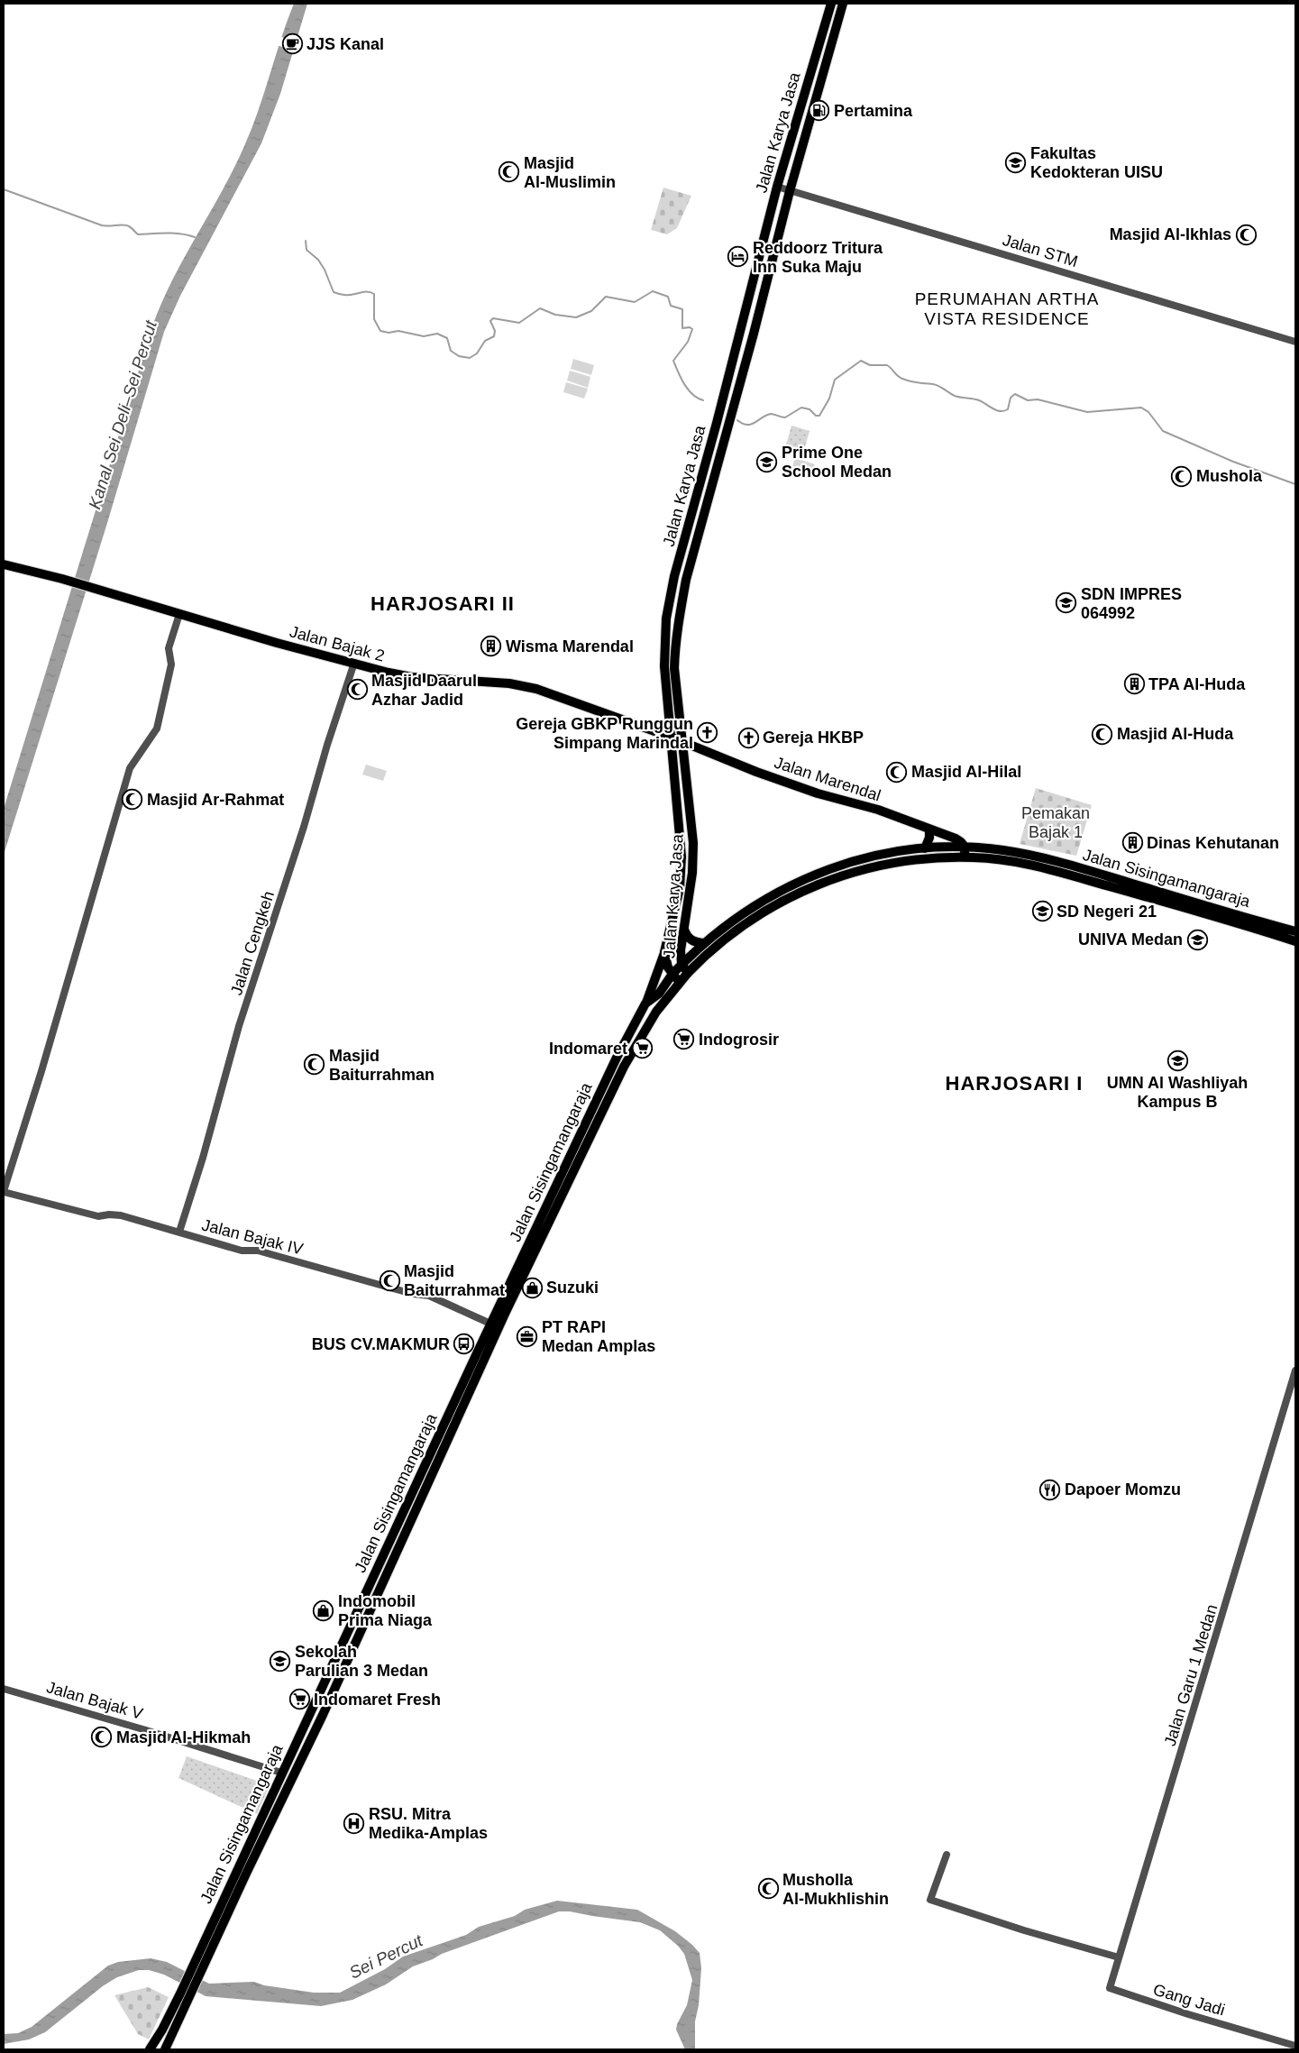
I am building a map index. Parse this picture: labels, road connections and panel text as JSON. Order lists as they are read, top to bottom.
{
  "streets": {
    "main road": [
      "Jalan Karya Jasa",
      "Jalan Bajak 2",
      "Jalan Marendal",
      "Jalan Sisingamangaraja"
    ],
    "street": [
      "Jalan STM",
      "Jalan Cengkeh",
      "Jalan Bajak IV",
      "Jalan Garu 1 Medan",
      "Jalan Bajak V",
      "Gang Jadi"
    ]
  },
  "crossings": [
    ["Jalan Karya Jasa", "Jalan STM"],
    ["Jalan Karya Jasa", "Jalan Bajak 2"],
    ["Jalan Karya Jasa", "Jalan Marendal"],
    ["Jalan Karya Jasa", "Jalan Sisingamangaraja"],
    ["Jalan Bajak 2", "Jalan Marendal"],
    ["Jalan Bajak 2", "Jalan Cengkeh"],
    ["Jalan Marendal", "Jalan Sisingamangaraja"],
    ["Jalan Sisingamangaraja", "Jalan Bajak IV"],
    ["Jalan Sisingamangaraja", "Jalan Bajak V"],
    ["Jalan Cengkeh", "Jalan Bajak IV"],
    ["Jalan Garu 1 Medan", "Gang Jadi"]
  ],
  "districts": ["PERUMAHAN ARTHA VISTA RESIDENCE", "HARJOSARI II", "HARJOSARI I"],
  "water": ["Kanal Sei Deli–Sei Percut", "Sei Percut"],
  "parks": ["Pemakan Bajak 1"],
  "places": {
    "cafe": ["JJS Kanal"],
    "fuel station": ["Pertamina"],
    "school or university": [
      "Fakultas Kedokteran UISU",
      "Prime One School Medan",
      "SDN IMPRES 064992",
      "SD Negeri 21",
      "UNIVA Medan",
      "UMN Al Washliyah Kampus B",
      "Sekolah Parulian 3 Medan"
    ],
    "mosque": [
      "Masjid Al-Muslimin",
      "Masjid Al-Ikhlas",
      "Mushola",
      "Masjid Daarul Azhar Jadid",
      "Masjid Al-Huda",
      "Masjid Al-Hilal",
      "Masjid Ar-Rahmat",
      "Masjid Baiturrahman",
      "Masjid Baiturrahmat",
      "Masjid Al-Hikmah",
      "Musholla Al-Mukhlishin"
    ],
    "hotel": ["Reddoorz Tritura Inn Suka Maju"],
    "building": ["Wisma Marendal", "TPA Al-Huda", "Dinas Kehutanan"],
    "church": ["Gereja GBKP Runggun Simpang Marindal", "Gereja HKBP"],
    "supermarket": ["Indogrosir", "Indomaret", "Indomaret Fresh"],
    "shop": ["Suzuki", "Indomobil Prima Niaga"],
    "office": ["PT RAPI Medan Amplas"],
    "bus stop": ["BUS CV.MAKMUR"],
    "restaurant": ["Dapoer Momzu"],
    "hospital": ["RSU. Mitra Medika-Amplas"]
  }
}
